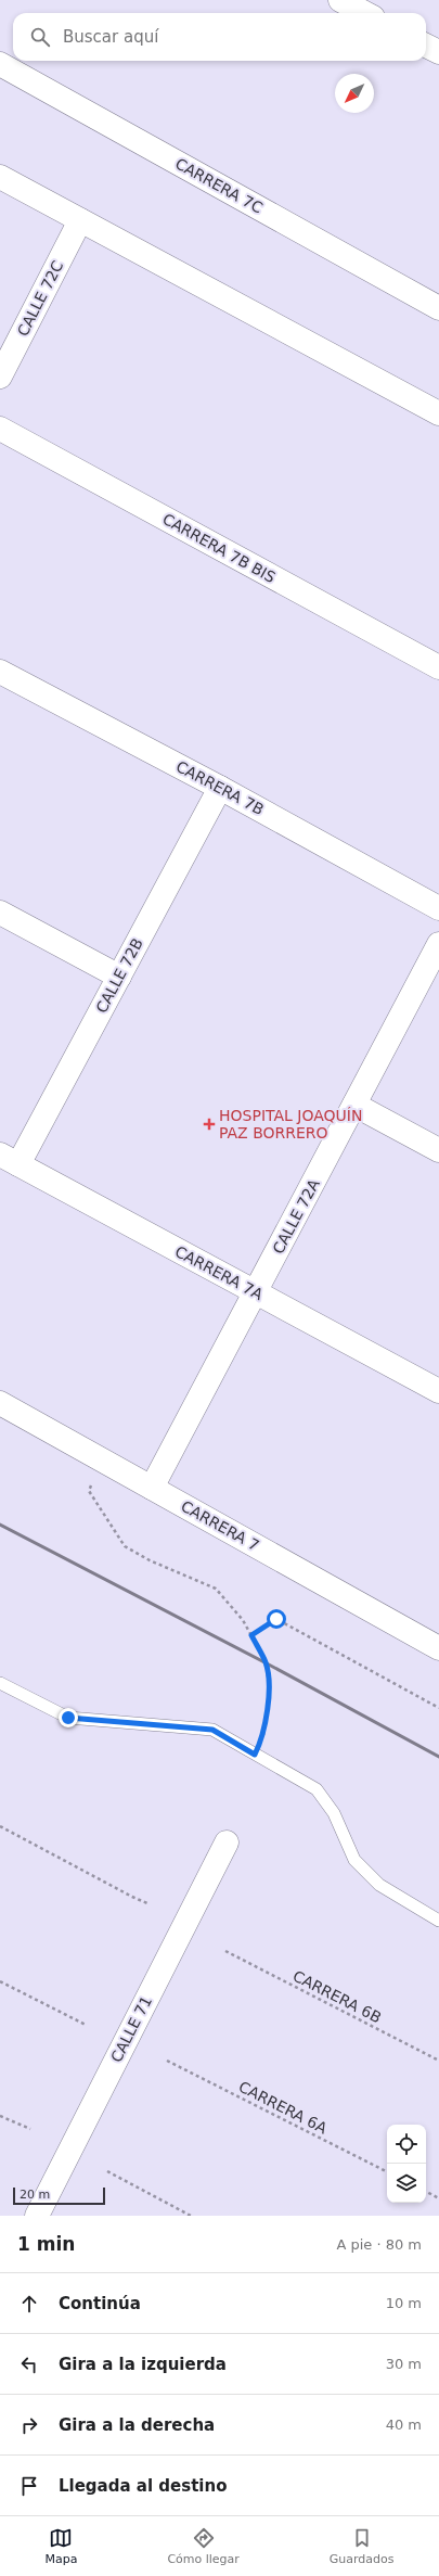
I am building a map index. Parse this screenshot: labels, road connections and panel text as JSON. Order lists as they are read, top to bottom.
{
  "streets": {
    "street": [
      "CARRERA 7C",
      "CALLE 72C",
      "CARRERA 7B BIS",
      "CARRERA 7B",
      "CALLE 72B",
      "CALLE 72A",
      "CARRERA 7A",
      "CARRERA 7",
      "CALLE 71"
    ],
    "path": ["CARRERA 6B", "CARRERA 6A"]
  },
  "crossings": [
    ["CARRERA 7B", "CALLE 72B"],
    ["CALLE 72B", "CARRERA 7A"],
    ["CALLE 72A", "CARRERA 7A"],
    ["CALLE 72A", "CARRERA 7"]
  ],
  "places": {
    "health": ["HOSPITAL JOAQUÍN PAZ BORRERO"]
  },
  "scale_bar": "20 m",
  "north": "bottom left",
  "page": {
    "search": "Buscar aquí",
    "scale": "20 m",
    "heading": ["1 min", "A pie · 80 m"],
    "list": [
      ["Continúa", "10 m"],
      ["Gira a la izquierda", "30 m"],
      ["Gira a la derecha", "40 m"],
      "Llegada al destino"
    ],
    "nav": ["Mapa", "Cómo llegar", "Guardados"]
  }
}
